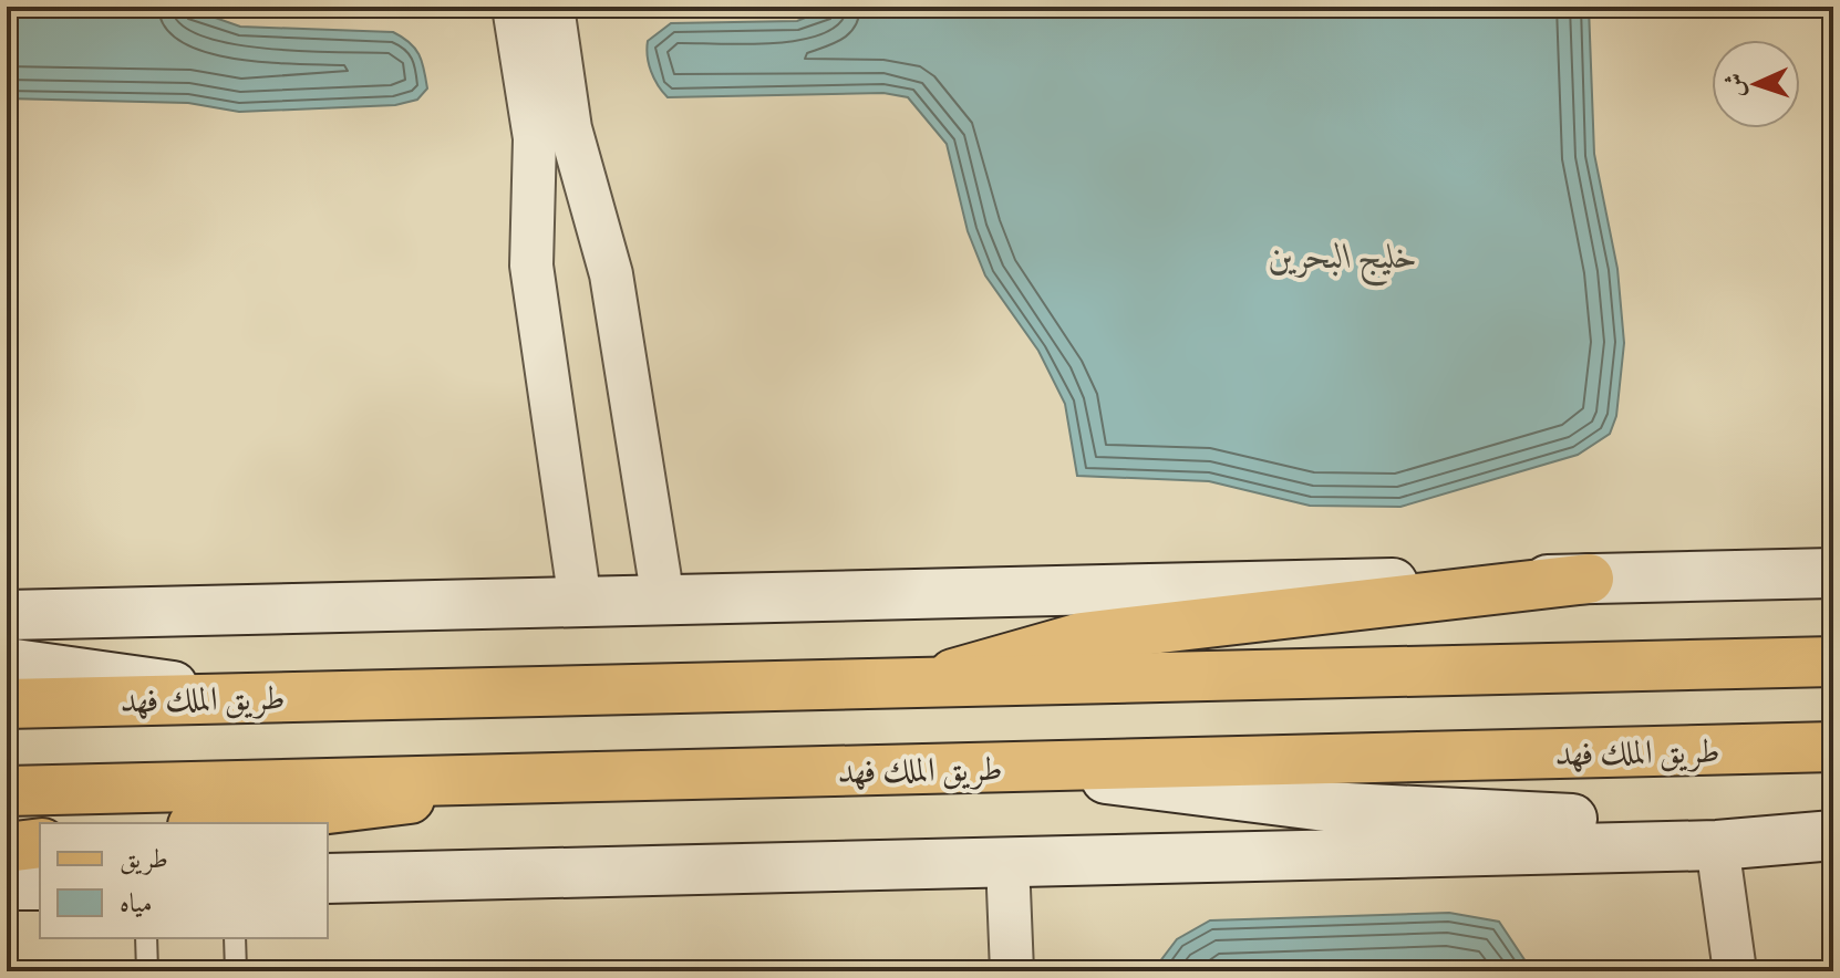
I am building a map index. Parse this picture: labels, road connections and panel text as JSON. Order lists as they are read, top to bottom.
{
  "streets": {
    "main road": ["طريق الملك فهد"]
  },
  "water": ["خليج البحرين"],
  "legend": ["طريق", "مياه"],
  "north": "left"
}
